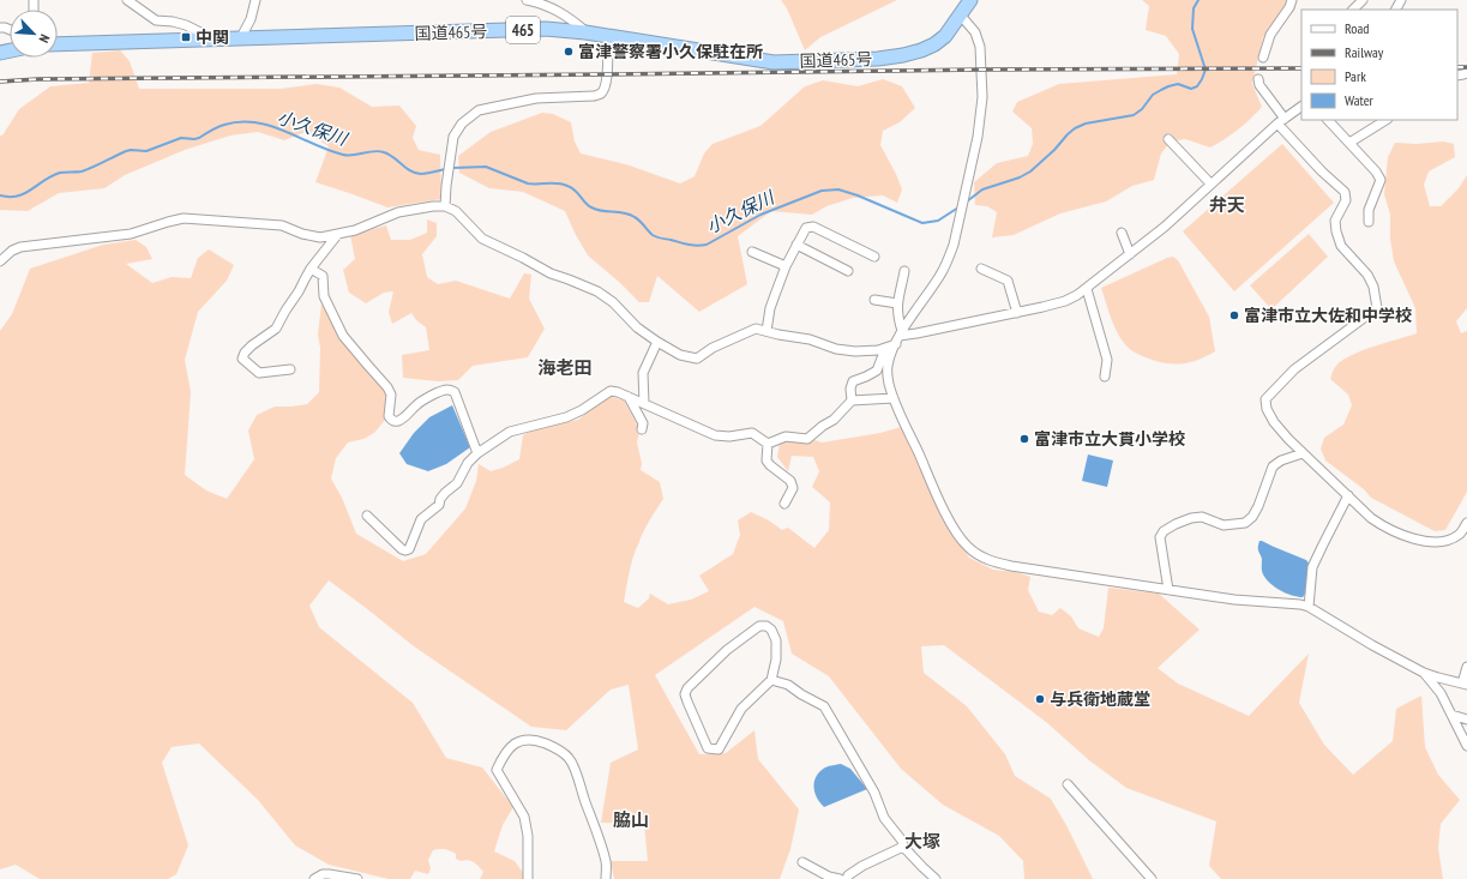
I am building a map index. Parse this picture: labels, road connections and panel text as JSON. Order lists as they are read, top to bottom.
{
  "streets": {
    "highway": ["465", "国道465号"]
  },
  "districts": [
    "弁天",
    "海老田",
    "脇山",
    "大塚"
  ],
  "water": ["小久保川"],
  "places": {
    "transit": ["中関"],
    "other": [
      "富津警察署小久保駐在所",
      "富津市立大佐和中学校",
      "富津市立大貫小学校",
      "与兵衛地蔵堂"
    ]
  },
  "legend": [
    "Road",
    "Railway",
    "Park",
    "Water"
  ],
  "north": "bottom right"
}
